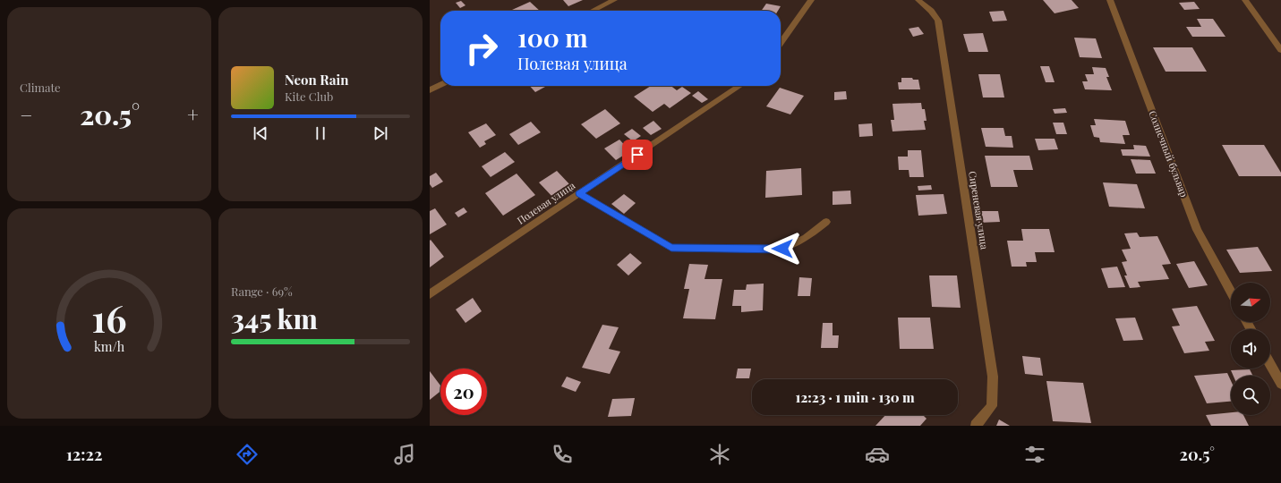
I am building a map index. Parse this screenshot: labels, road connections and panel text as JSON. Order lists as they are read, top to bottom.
{
  "streets": {
    "street": ["Солнечный бульвар", "Полевая улица", "Сиреневая улица"]
  },
  "north": "right",
  "page": {
    "tile": [
      "Climate",
      ["Range · 69%", "345 km"]
    ],
    "turn": ["100 m", "Полевая улица"],
    "song": ["Neon Rain", "Kite Club"],
    "heat": ["−", "20.5°", "+"],
    "limit": "20",
    "trip": "12:23 · 1 min · 130 m",
    "tabs": ["12:22", "20.5°"],
    "gauge": ["16", "km/h"]
  }
}
